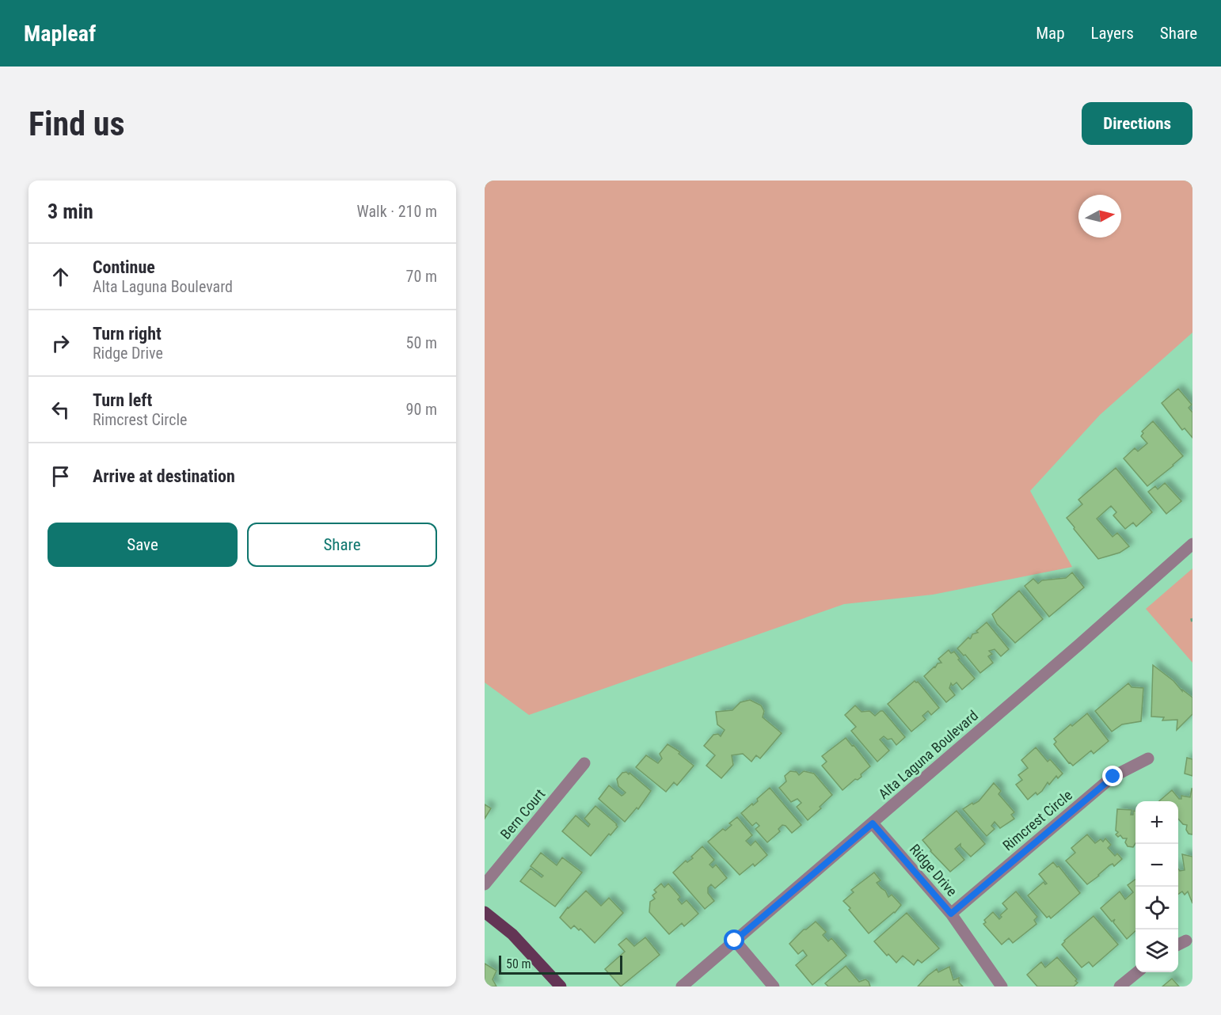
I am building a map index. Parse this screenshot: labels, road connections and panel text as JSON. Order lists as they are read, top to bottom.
{
  "streets": {
    "street": [
      "Alta Laguna Boulevard",
      "Bern Court",
      "Rimcrest Circle",
      "Ridge Drive"
    ]
  },
  "crossings": [
    ["Alta Laguna Boulevard", "Ridge Drive"],
    ["Rimcrest Circle", "Ridge Drive"]
  ],
  "scale_bar": "50 m",
  "north": "right",
  "page": {
    "header": "Mapleaf",
    "nav": ["Map", "Layers", "Share"],
    "buttons": [
      "Directions",
      ["Save", "Share"]
    ],
    "title": "Find us",
    "heading": ["3 min", "Walk · 210 m"],
    "list": [
      ["Continue", "Alta Laguna Boulevard", "70 m"],
      ["Turn right", "Ridge Drive", "50 m"],
      ["Turn left", "Rimcrest Circle", "90 m"],
      "Arrive at destination"
    ],
    "map_buttons": ["+", "−"],
    "scale": "50 m"
  }
}
